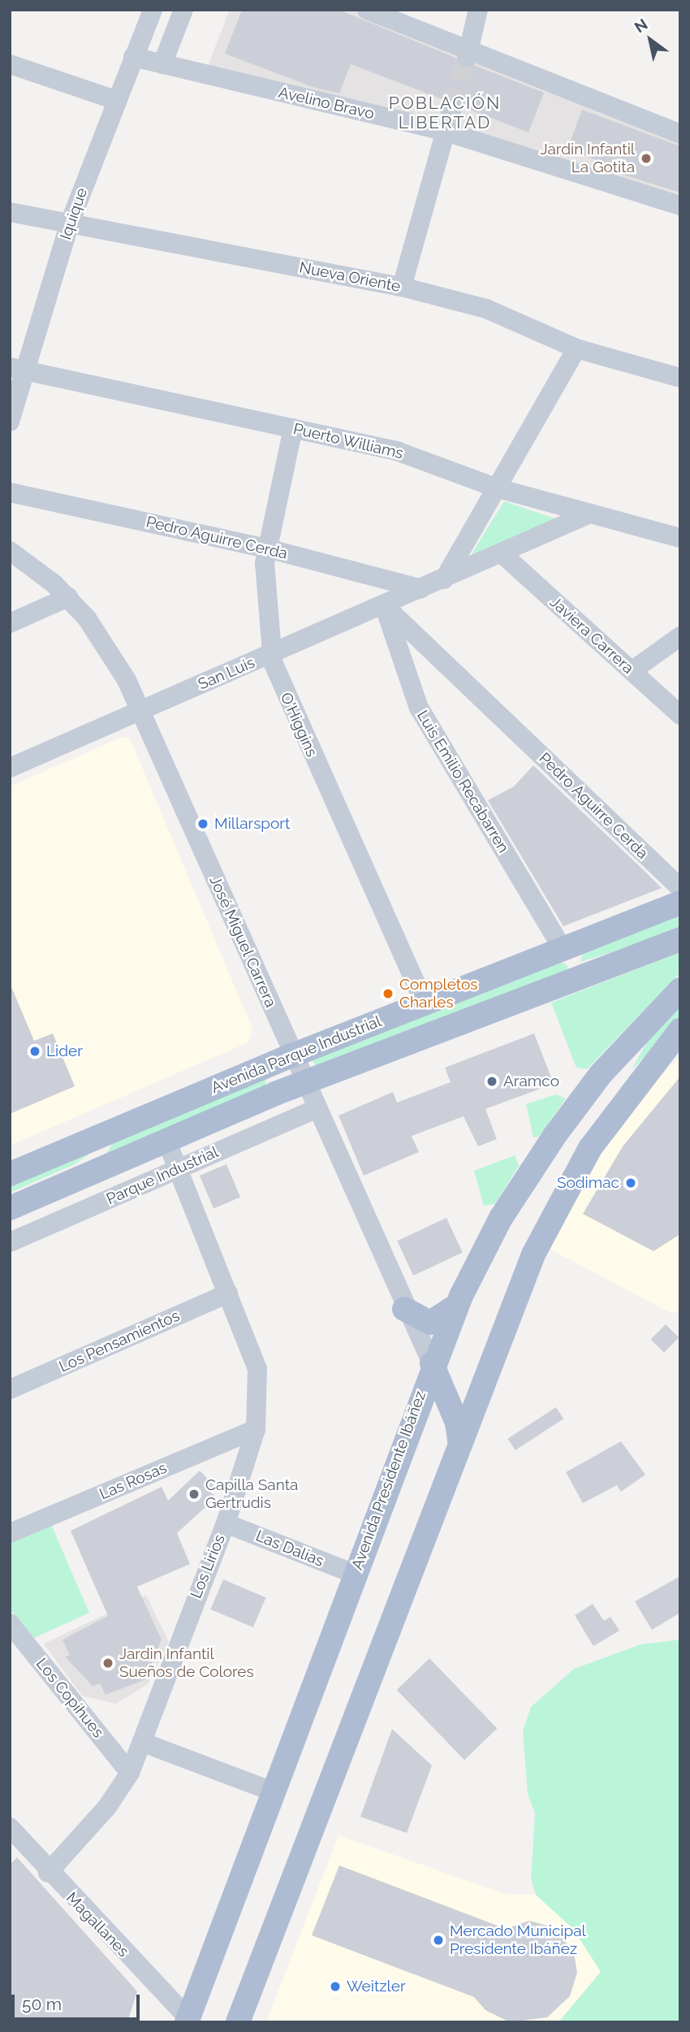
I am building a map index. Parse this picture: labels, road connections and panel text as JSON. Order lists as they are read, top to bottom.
{
  "streets": {
    "main road": ["Avenida Parque Industrial", "Avenida Presidente Ibáñez"],
    "street": [
      "Avelino Bravo",
      "Iquique",
      "Nueva Oriente",
      "Puerto Williams",
      "Pedro Aguirre Cerda",
      "Javiera Carrera",
      "San Luis",
      "O'Higgins",
      "Luis Emilio Recabarren",
      "José Miguel Carrera",
      "Parque Industrial",
      "Los Pensamientos",
      "Las Rosas",
      "Las Dalias",
      "Los Lirios",
      "Los Copihues",
      "Magallanes"
    ]
  },
  "crossings": [
    ["Avelino Bravo", "Iquique"],
    ["Iquique", "Nueva Oriente"],
    ["Iquique", "Puerto Williams"],
    ["Puerto Williams", "San Luis"],
    ["Puerto Williams", "O'Higgins"],
    ["Pedro Aguirre Cerda", "San Luis"],
    ["Pedro Aguirre Cerda", "O'Higgins"],
    ["Pedro Aguirre Cerda", "Luis Emilio Recabarren"],
    ["Javiera Carrera", "San Luis"],
    ["San Luis", "O'Higgins"],
    ["San Luis", "Luis Emilio Recabarren"],
    ["San Luis", "José Miguel Carrera"],
    ["O'Higgins", "Avenida Parque Industrial"],
    ["Luis Emilio Recabarren", "Avenida Parque Industrial"],
    ["José Miguel Carrera", "Avenida Parque Industrial"],
    ["José Miguel Carrera", "Parque Industrial"],
    ["José Miguel Carrera", "Avenida Presidente Ibáñez"],
    ["Avenida Parque Industrial", "Los Lirios"],
    ["Parque Industrial", "Los Lirios"],
    ["Los Pensamientos", "Los Lirios"],
    ["Avenida Presidente Ibáñez", "Las Dalias"],
    ["Avenida Presidente Ibáñez", "Magallanes"],
    ["Las Rosas", "Los Lirios"],
    ["Las Dalias", "Los Lirios"],
    ["Los Lirios", "Los Copihues"],
    ["Los Lirios", "Magallanes"]
  ],
  "districts": ["POBLACIÓN LIBERTAD"],
  "places": [
    "Jardin Infantil La Gotita",
    "Millarsport",
    "Completos Charles",
    "Lider",
    "Aramco",
    "Sodimac",
    "Capilla Santa Gertrudis",
    "Jardin Infantil Sueños de Colores",
    "Mercado Municipal Presidente Ibáñez",
    "Weitzler"
  ],
  "scale_bar": "50 m",
  "north": "top left"
}
